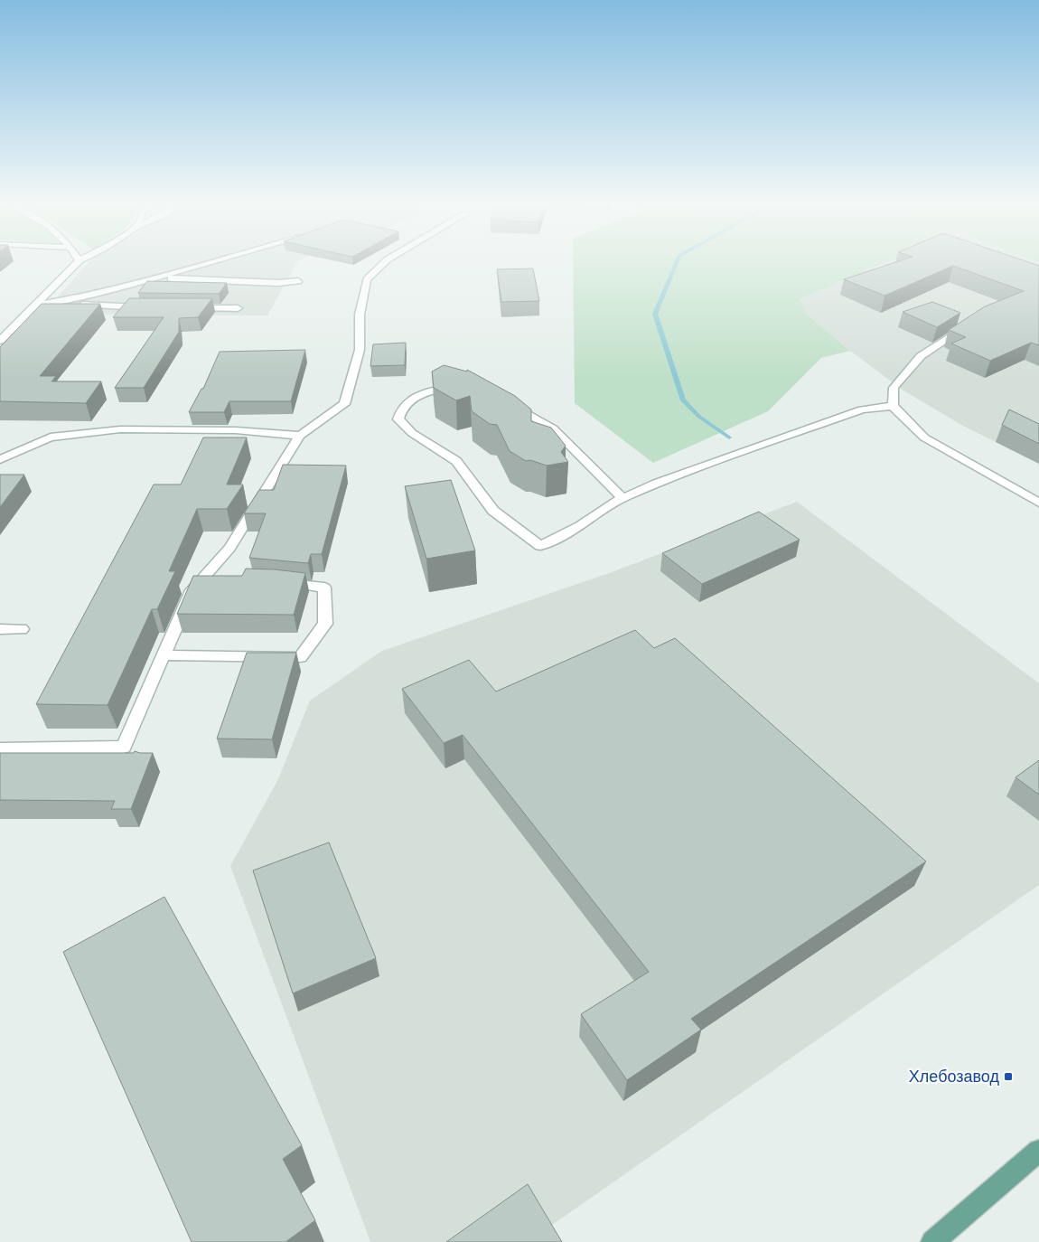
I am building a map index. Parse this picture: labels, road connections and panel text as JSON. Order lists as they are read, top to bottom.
{
  "places": {
    "transit": ["Хлебозавод"]
  }
}
